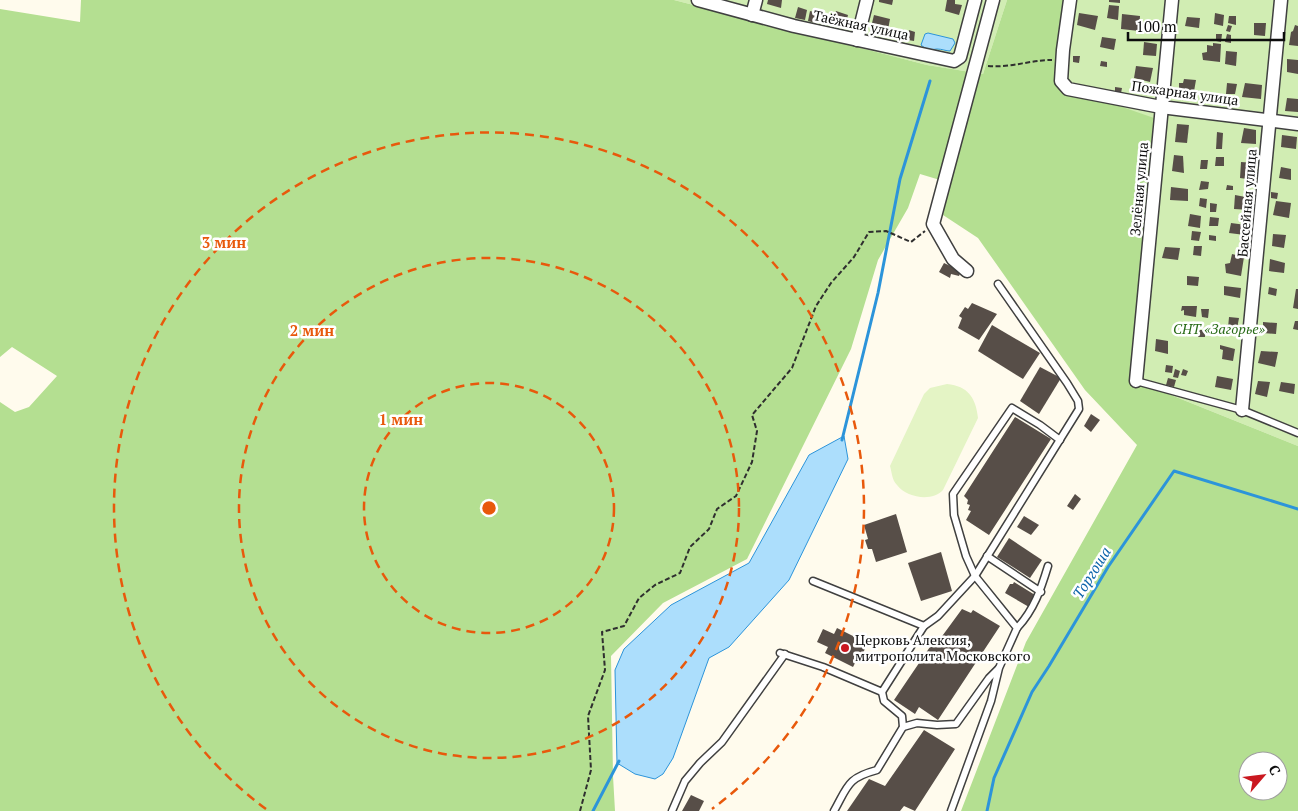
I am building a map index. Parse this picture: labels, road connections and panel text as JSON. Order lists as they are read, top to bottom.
{
  "streets": {
    "street": [
      "Таёжная улица",
      "Пожарная улица",
      "Зелёная улица",
      "Бассейная улица"
    ]
  },
  "crossings": [
    ["Пожарная улица", "Зелёная улица"],
    ["Пожарная улица", "Бассейная улица"]
  ],
  "water": ["Торгоша"],
  "parks": ["СНТ «Загорье»"],
  "places": ["Церковь Алексия, митрополита Московского"],
  "scale_bar": "100 m",
  "north": "top right",
  "rings": ["3 мин", "2 мин", "1 мин"]
}
